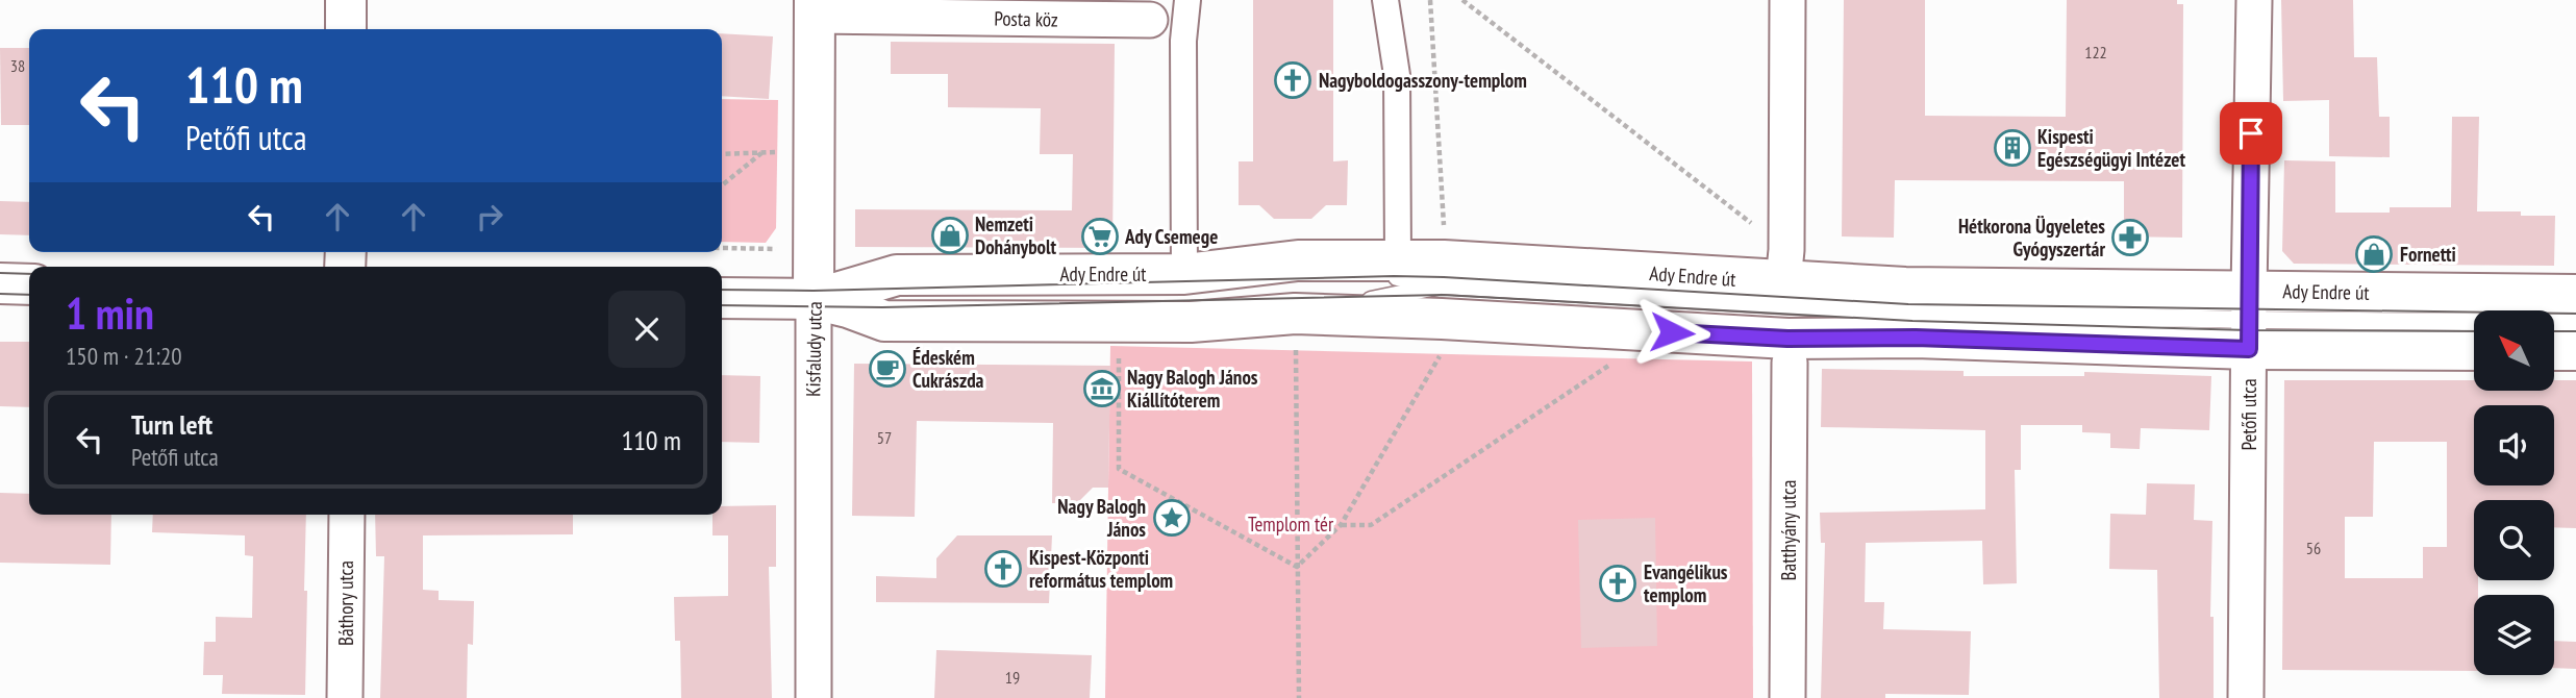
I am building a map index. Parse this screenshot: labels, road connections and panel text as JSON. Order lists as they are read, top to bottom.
{
  "streets": {
    "street": [
      "Posta köz",
      "Ady Endre út",
      "Kisfaludy utca",
      "Petőfi utca",
      "Batthyány utca",
      "Báthory utca"
    ]
  },
  "crossings": [
    ["Posta köz", "Kisfaludy utca"],
    ["Ady Endre út", "Kisfaludy utca"],
    ["Ady Endre út", "Petőfi utca"]
  ],
  "parks": ["Templom tér"],
  "places": {
    "church": ["Nagyboldogasszony-templom", "Kispest-Központi református templom", "Evangélikus templom"],
    "building": ["Kispesti Egészségügyi Intézet"],
    "shop": ["Nemzeti Dohánybolt", "Fornetti"],
    "supermarket": ["Ady Csemege"],
    "pharmacy": ["Hétkorona Ügyeletes Gyógyszertár"],
    "cafe": ["Édeském Cukrászda"],
    "museum": ["Nagy Balogh János Kiállítóterem"],
    "place": ["Nagy Balogh János"]
  },
  "house_numbers": [
    "122",
    "38",
    "57",
    "56",
    "19"
  ],
  "north": "top left",
  "page": {
    "turn": ["110 m", "Petőfi utca"],
    "heading": ["1 min", "150 m · 21:20"],
    "list": [
      {
        "name": "Turn left",
        "note": "Petőfi utca",
        "value": "110 m"
      }
    ]
  }
}
